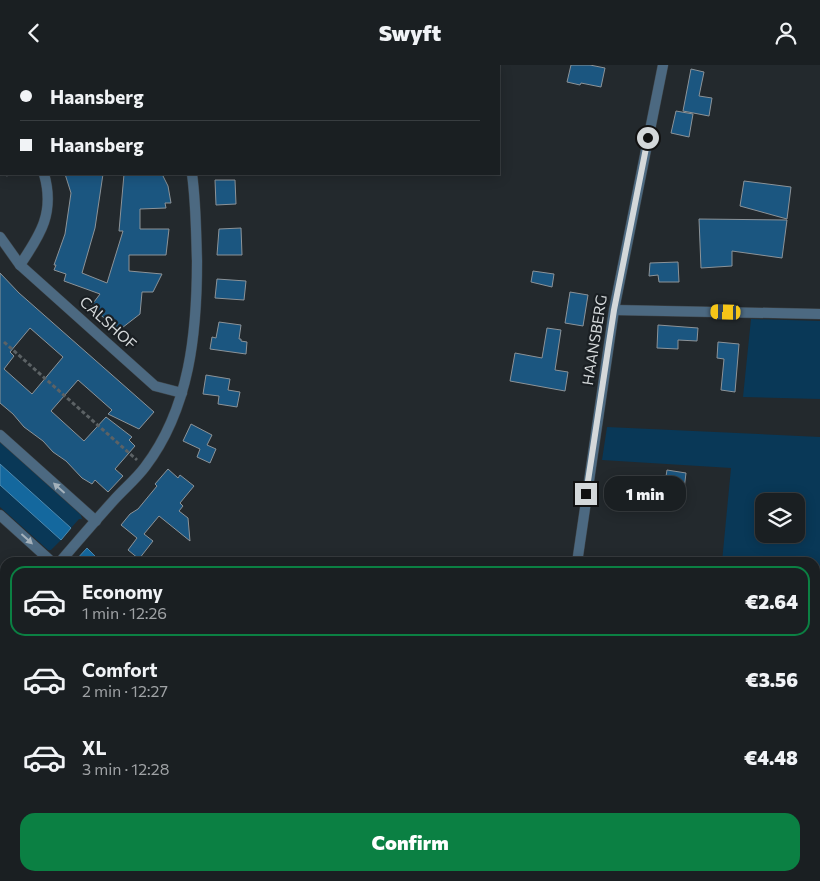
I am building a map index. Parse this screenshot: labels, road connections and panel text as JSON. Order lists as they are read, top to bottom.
{
  "streets": {
    "street": ["CALSHOF", "HAANSBERG"]
  },
  "page": {
    "header": "Swyft",
    "banner": ["Haansberg", "Haansberg"],
    "bubble": "1 min",
    "list": [
      {
        "name": "Economy",
        "note": "1 min · 12:26",
        "value": "€2.64"
      },
      {
        "name": "Comfort",
        "note": "2 min · 12:27",
        "value": "€3.56"
      },
      {
        "name": "XL",
        "note": "3 min · 12:28",
        "value": "€4.48"
      }
    ],
    "buttons": "Confirm"
  }
}
